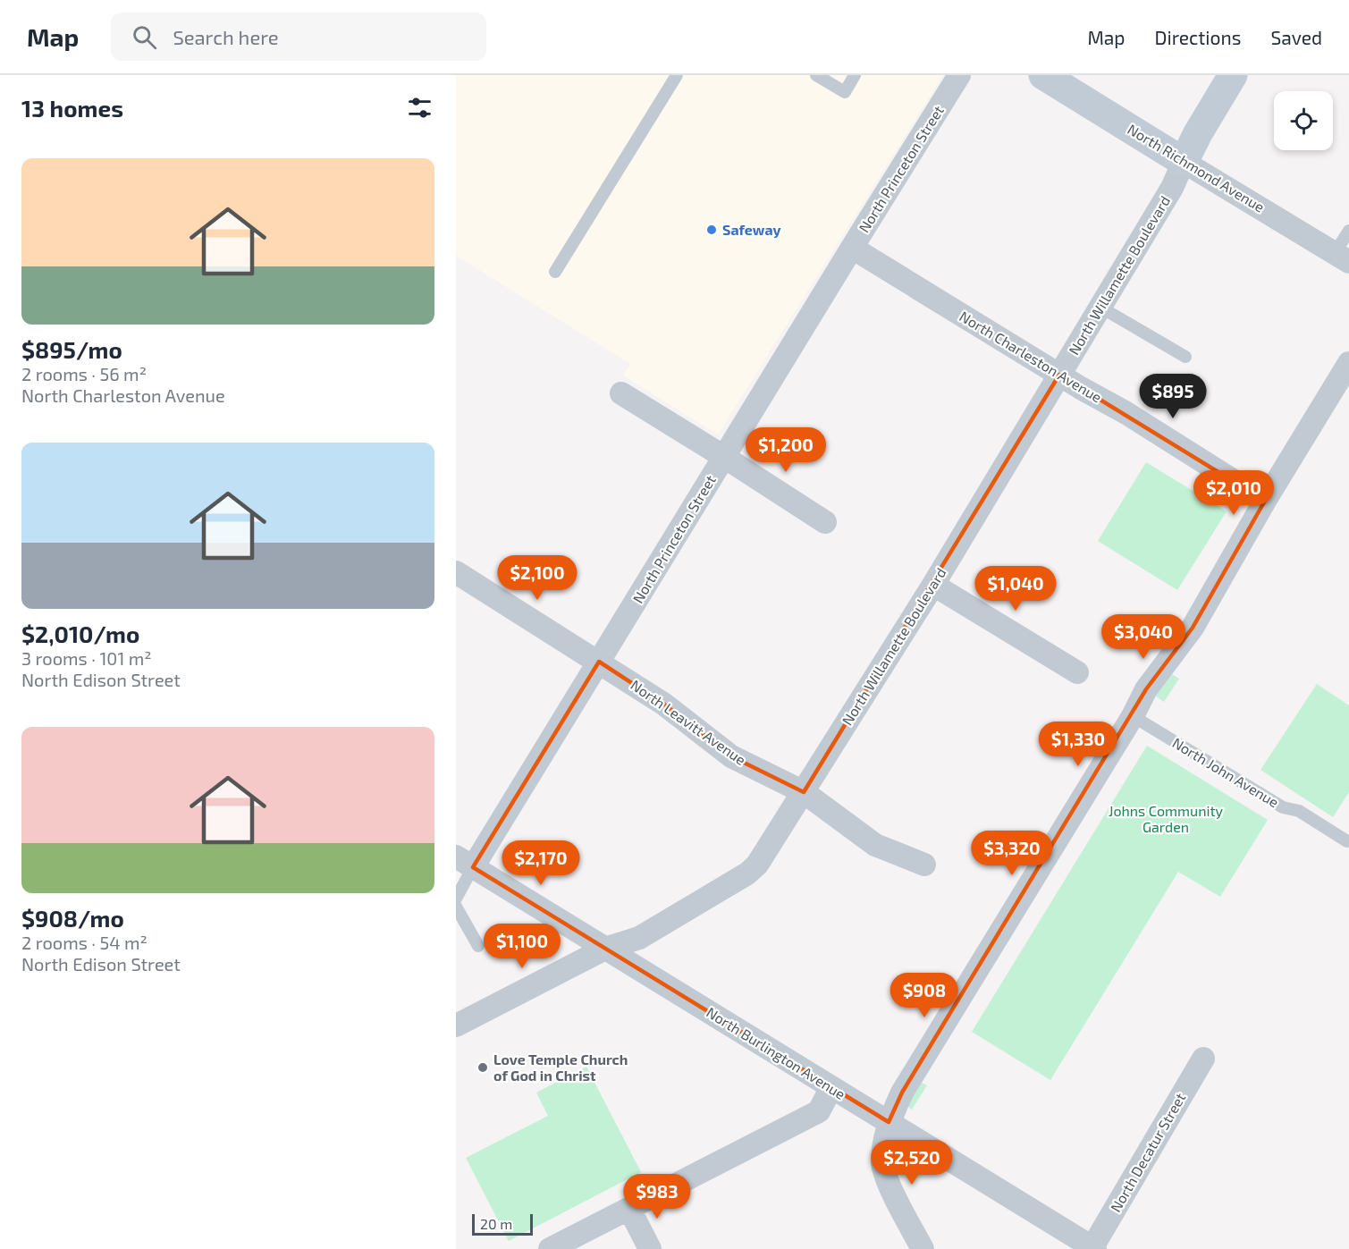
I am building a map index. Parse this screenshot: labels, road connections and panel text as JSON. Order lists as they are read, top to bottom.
{
  "streets": {
    "main road": ["North Richmond Avenue", "North Willamette Boulevard"],
    "street": [
      "North Princeton Street",
      "North Charleston Avenue",
      "North Leavitt Avenue",
      "North Burlington Avenue",
      "North Decatur Street"
    ],
    "lane": ["North John Avenue"]
  },
  "crossings": [
    ["North Richmond Avenue", "North Willamette Boulevard"],
    ["North Princeton Street", "North Charleston Avenue"],
    ["North Princeton Street", "North Leavitt Avenue"],
    ["North Princeton Street", "North Burlington Avenue"],
    ["North Willamette Boulevard", "North Charleston Avenue"],
    ["North Willamette Boulevard", "North Leavitt Avenue"],
    ["North Willamette Boulevard", "North Burlington Avenue"],
    ["North Burlington Avenue", "North Decatur Street"]
  ],
  "parks": ["Johns Community Garden"],
  "places": ["Safeway", "Love Temple Church of God in Christ"],
  "scale_bar": "20 m",
  "page": {
    "header": "Map",
    "search": "Search here",
    "nav": ["Map", "Directions", "Saved"],
    "heading": "13 homes",
    "list": [
      {
        "name": "$895/mo",
        "note": "2 rooms · 56 m² · North Charleston Avenue"
      },
      {
        "name": "$2,010/mo",
        "note": "3 rooms · 101 m² · North Edison Street"
      },
      {
        "name": "$908/mo",
        "note": "2 rooms · 54 m² · North Edison Street"
      }
    ],
    "price": [
      "$895",
      "$1,200",
      "$2,010",
      "$2,100",
      "$1,040",
      "$3,040",
      "$1,330",
      "$3,320",
      "$2,170",
      "$1,100",
      "$908",
      "$2,520",
      "$983"
    ],
    "scale": "20 m"
  }
}
